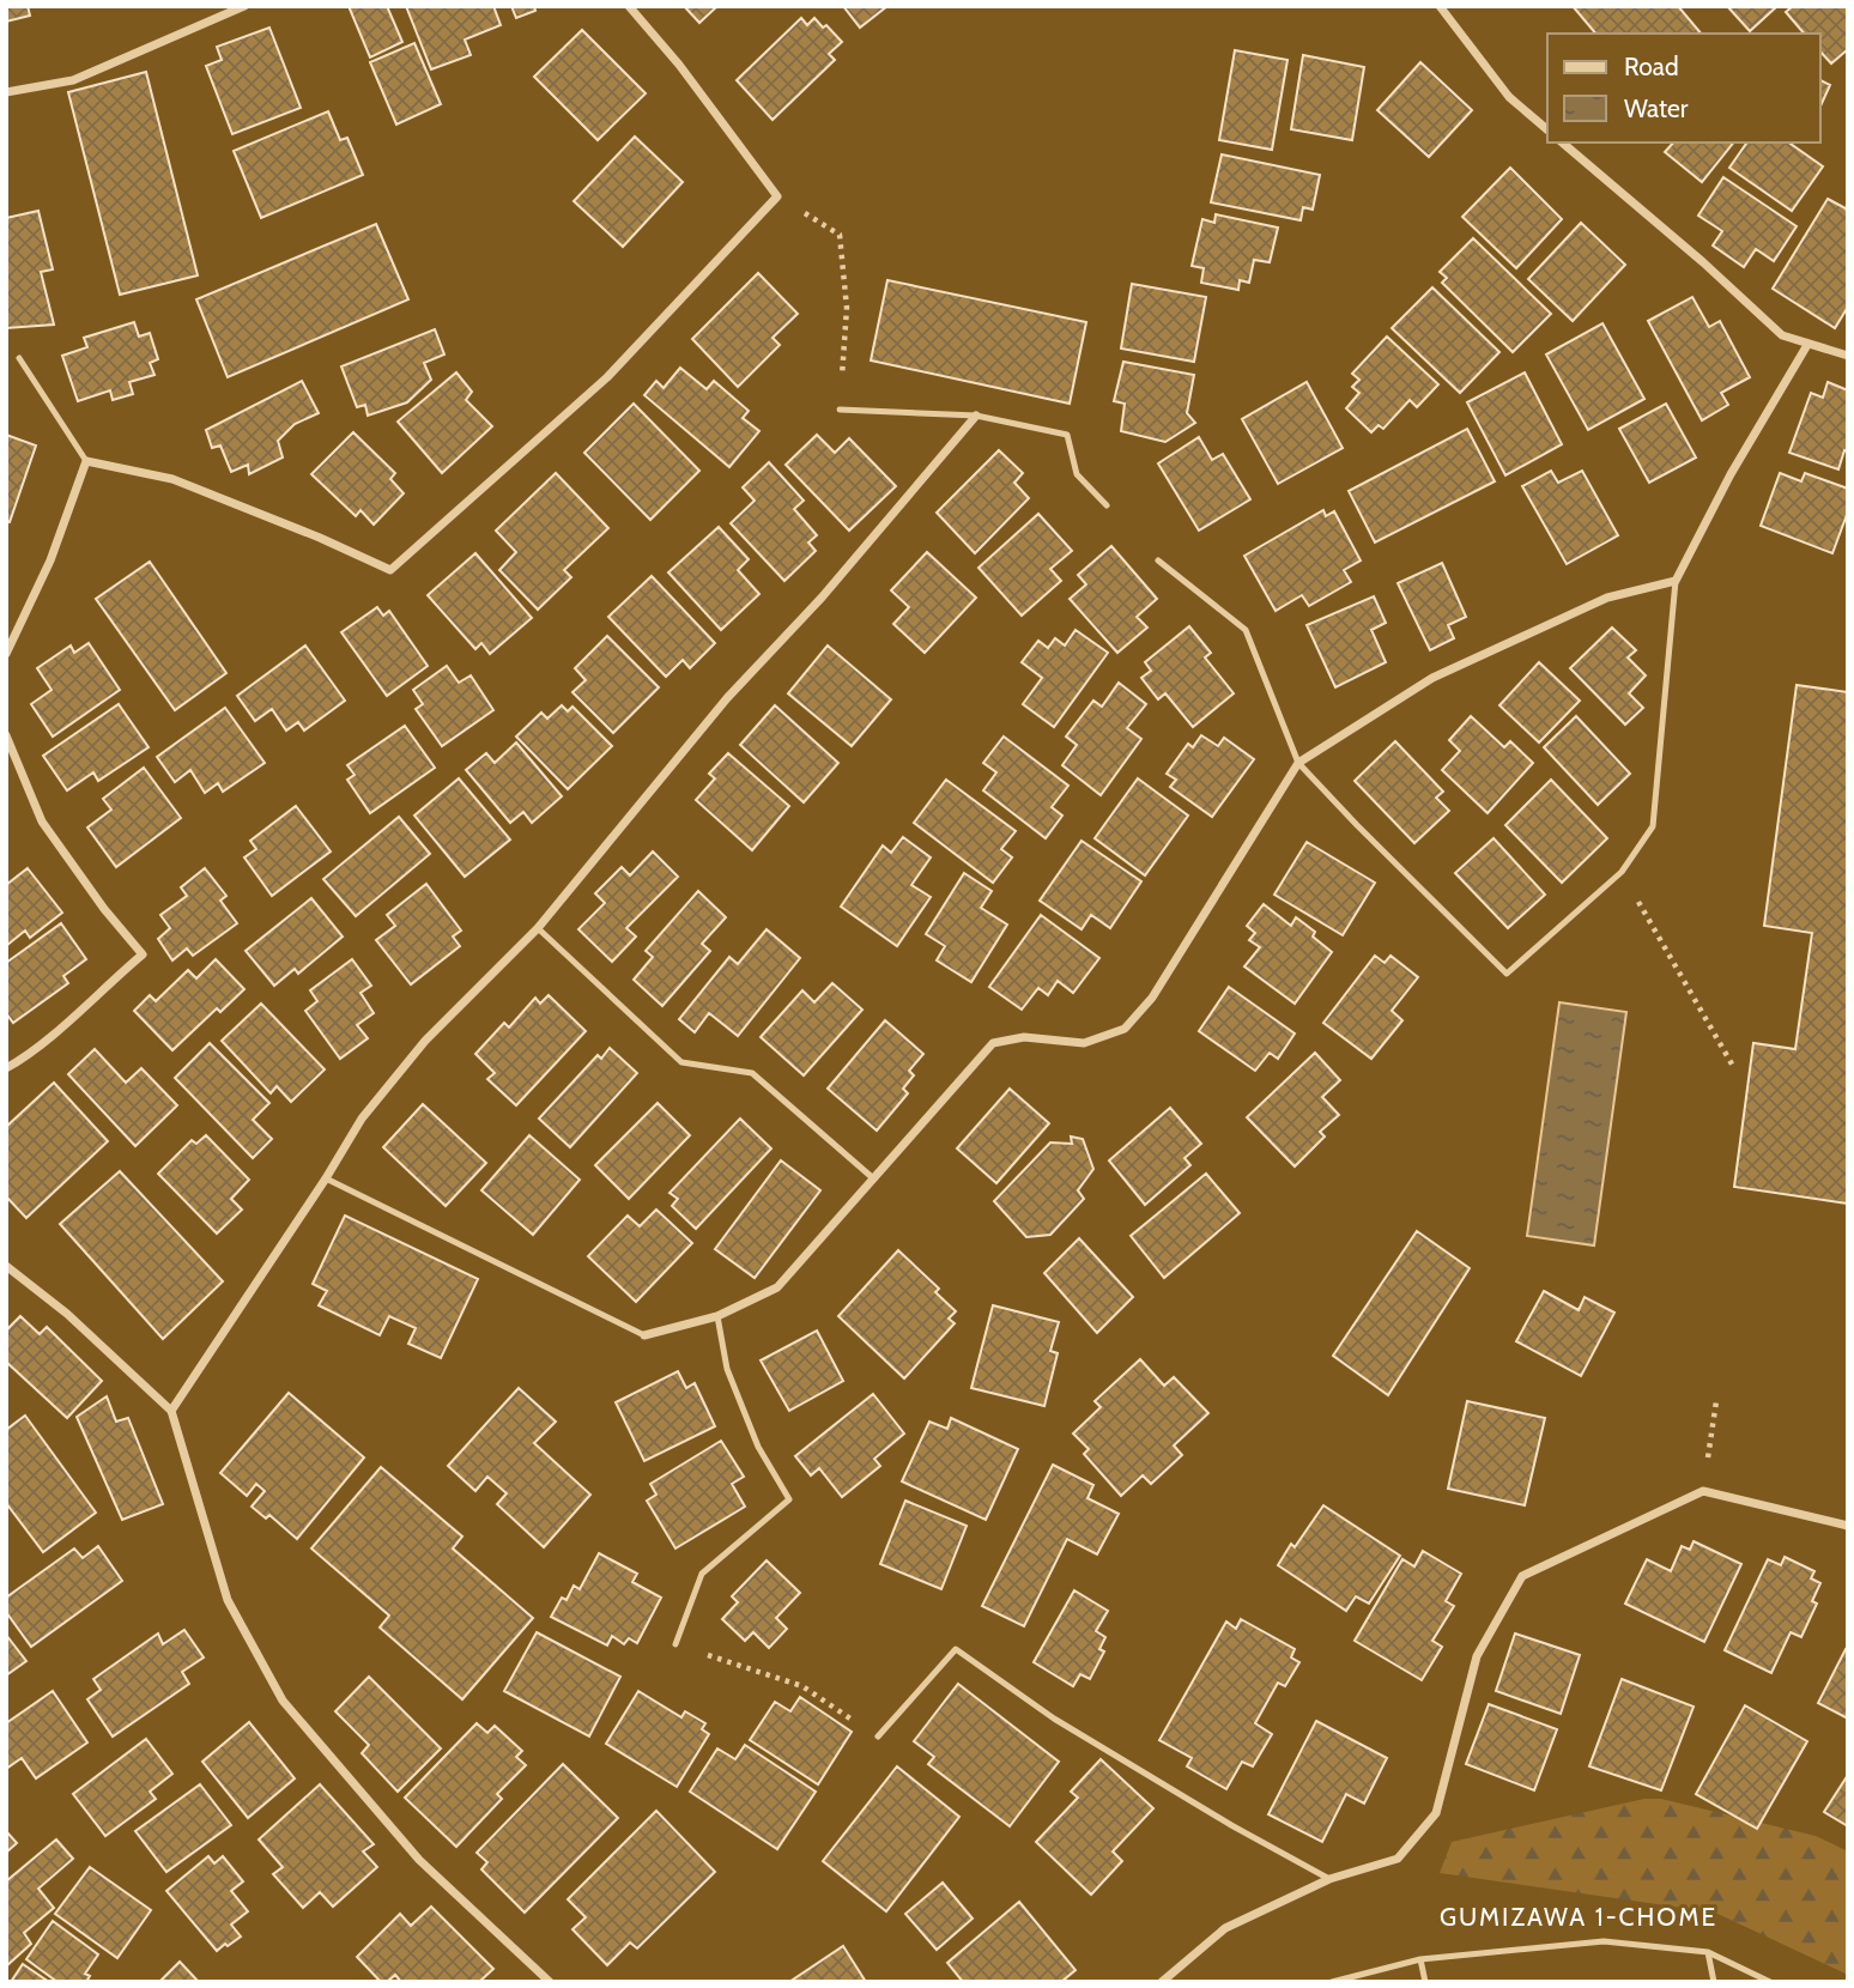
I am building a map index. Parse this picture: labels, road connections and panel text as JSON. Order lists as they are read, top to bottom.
{
  "districts": ["GUMIZAWA 1-CHOME"],
  "legend": ["Road", "Water"]
}
